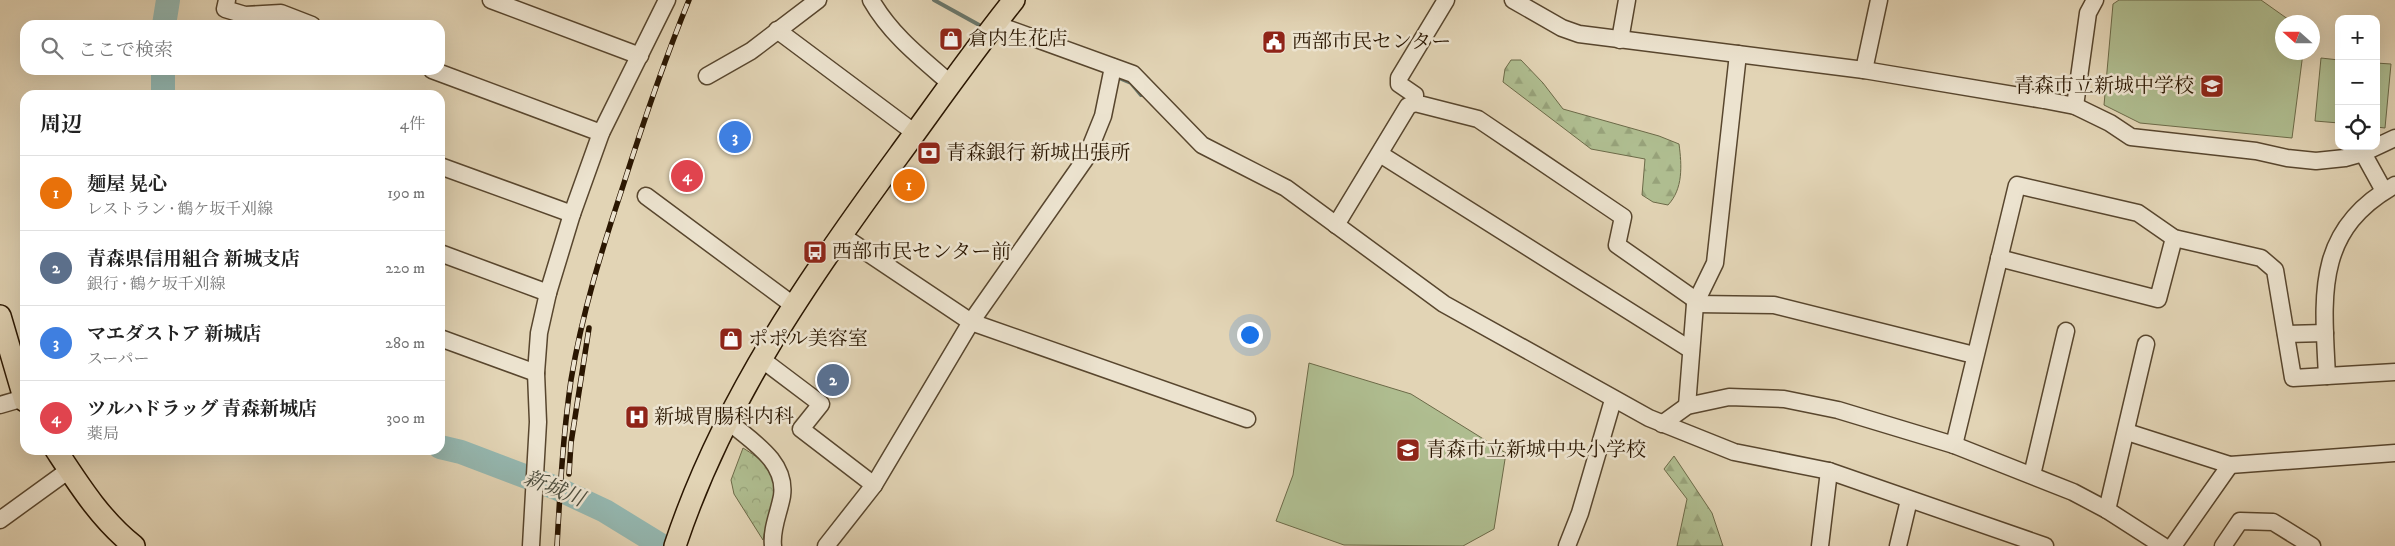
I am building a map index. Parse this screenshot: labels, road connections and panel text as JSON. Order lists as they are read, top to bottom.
{
  "water": ["新城川"],
  "places": {
    "shop": ["倉内生花店", "ポポル美容室"],
    "public building": ["西部市民センター"],
    "school or university": ["青森市立新城中学校", "青森市立新城中央小学校"],
    "bank": ["青森銀行 新城出張所"],
    "bus stop": ["西部市民センター前"],
    "hospital": ["新城胃腸科内科"]
  },
  "north": "left",
  "page": {
    "map_buttons": ["+", "−"],
    "search": "ここで検索",
    "heading": ["周辺", "4件"],
    "pins": [
      "3",
      "4",
      "1",
      "2"
    ],
    "list": [
      {
        "mark": "1",
        "name": "麺屋 晃心",
        "note": "レストラン · 鶴ケ坂千刈線",
        "value": "190 m"
      },
      {
        "mark": "2",
        "name": "青森県信用組合 新城支店",
        "note": "銀行 · 鶴ケ坂千刈線",
        "value": "220 m"
      },
      {
        "mark": "3",
        "name": "マエダストア 新城店",
        "note": "スーパー",
        "value": "280 m"
      },
      {
        "mark": "4",
        "name": "ツルハドラッグ 青森新城店",
        "note": "薬局",
        "value": "300 m"
      }
    ]
  }
}
